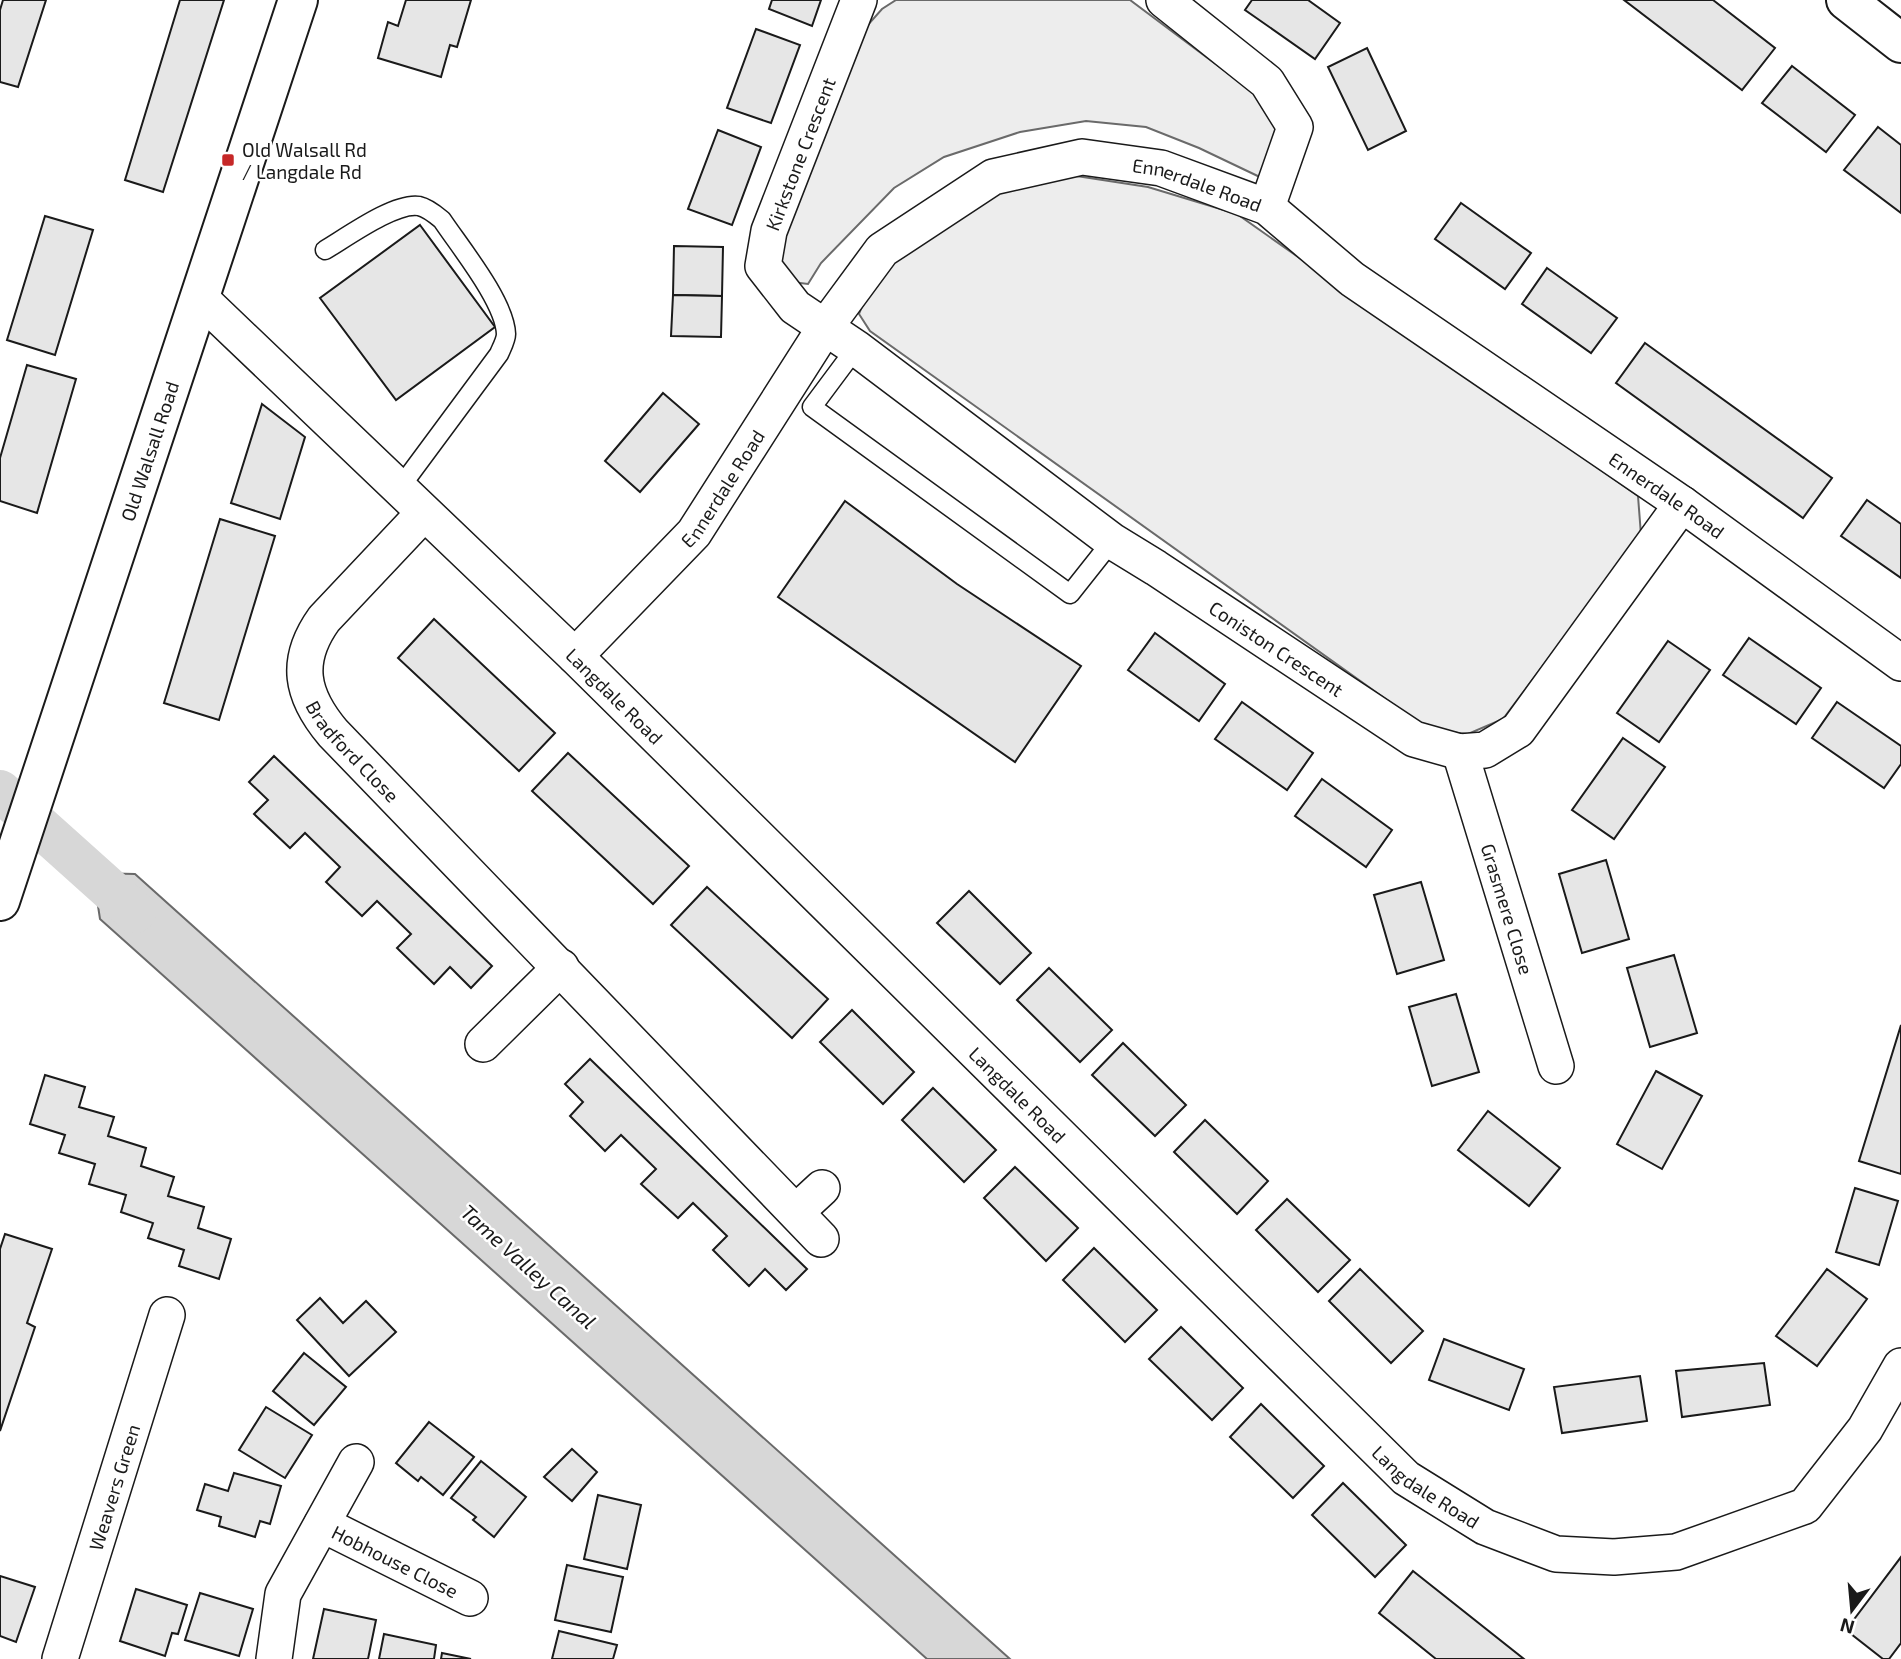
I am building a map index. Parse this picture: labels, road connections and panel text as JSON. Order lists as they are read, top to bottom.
{
  "streets": {
    "main road": ["Old Walsall Road"],
    "street": [
      "Kirkstone Crescent",
      "Ennerdale Road",
      "Coniston Crescent",
      "Langdale Road",
      "Bradford Close",
      "Grasmere Close",
      "Weavers Green",
      "Hobhouse Close"
    ]
  },
  "crossings": [
    ["Kirkstone Crescent", "Ennerdale Road"],
    ["Kirkstone Crescent", "Coniston Crescent"],
    ["Ennerdale Road", "Coniston Crescent"],
    ["Ennerdale Road", "Langdale Road"],
    ["Old Walsall Road", "Langdale Road"],
    ["Coniston Crescent", "Grasmere Close"],
    ["Langdale Road", "Bradford Close"]
  ],
  "water": ["Tame Valley Canal"],
  "places": {
    "transit": ["Old Walsall Rd / Langdale Rd"]
  },
  "north": "bottom"
}
